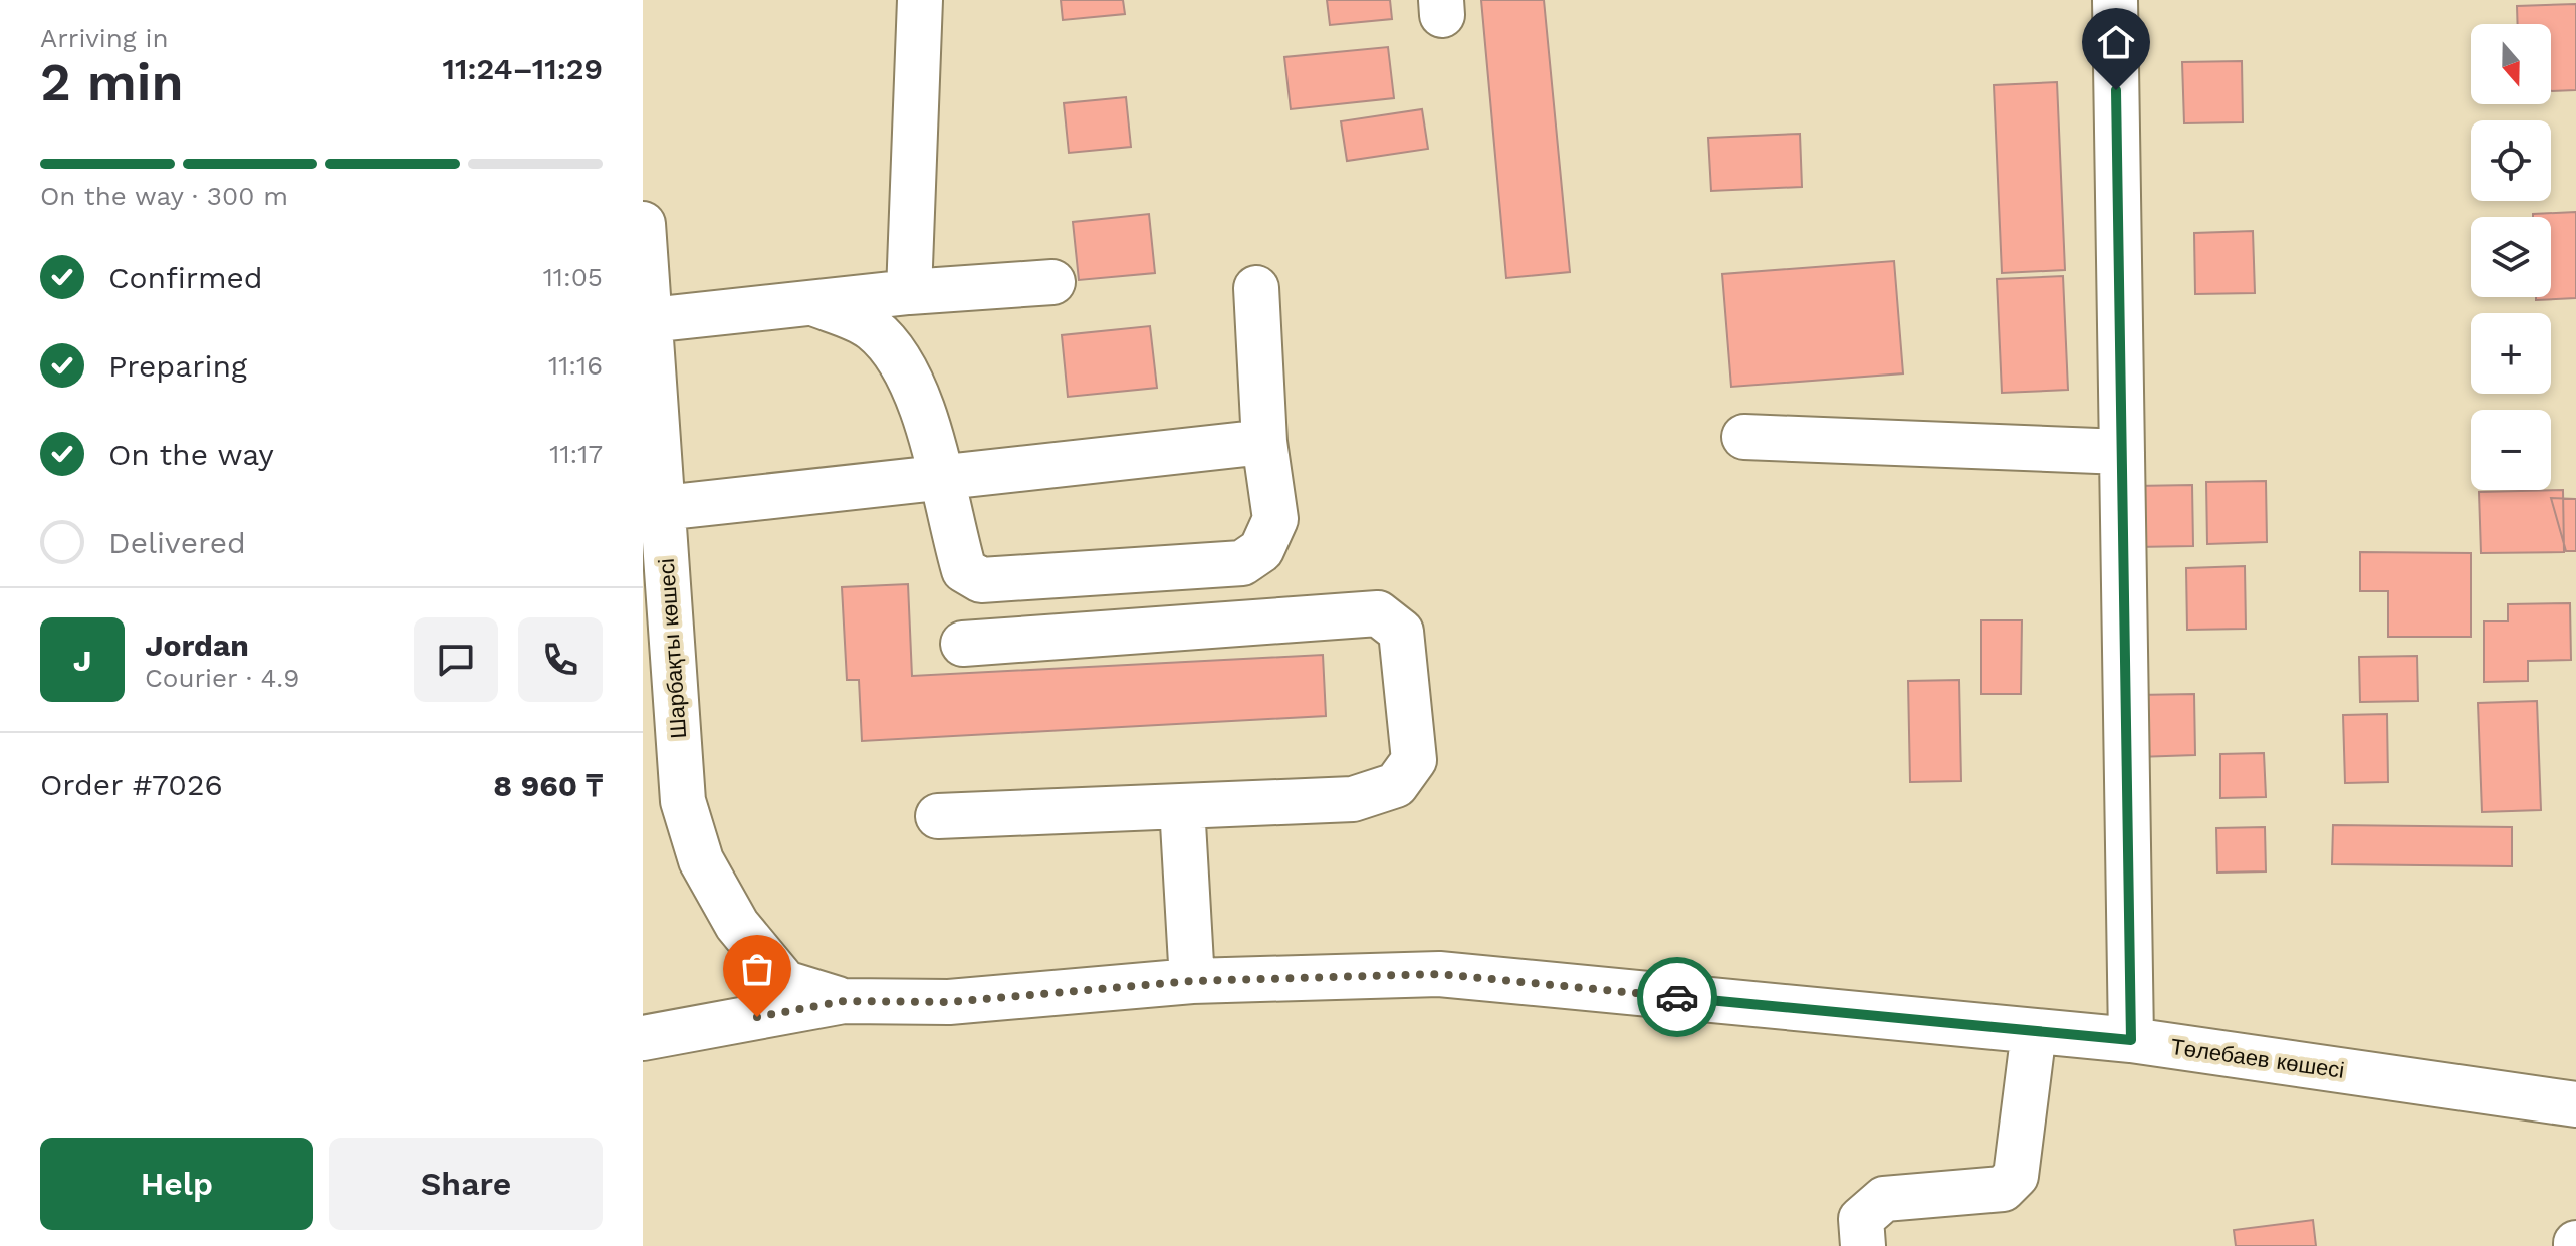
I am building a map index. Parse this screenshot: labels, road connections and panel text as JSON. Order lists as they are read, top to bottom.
{
  "streets": {
    "street": ["Шарбақты көшесі", "Төлебаев көшесі"]
  },
  "crossings": [
    ["Шарбақты көшесі", "Төлебаев көшесі"]
  ],
  "north": "bottom",
  "page": {
    "heading": ["2 min", "Arriving in", "11:24–11:29"],
    "panel": [
      "Jordan",
      "Courier · 4.9",
      "Order #7026",
      "8 960 ₸"
    ],
    "map_buttons": ["+", "−"],
    "bar": "On the way · 300 m",
    "list": [
      ["Confirmed", "11:05"],
      ["Preparing", "11:16"],
      ["On the way", "11:17"],
      "Delivered"
    ],
    "round": "J",
    "buttons": ["Help", "Share"]
  }
}
